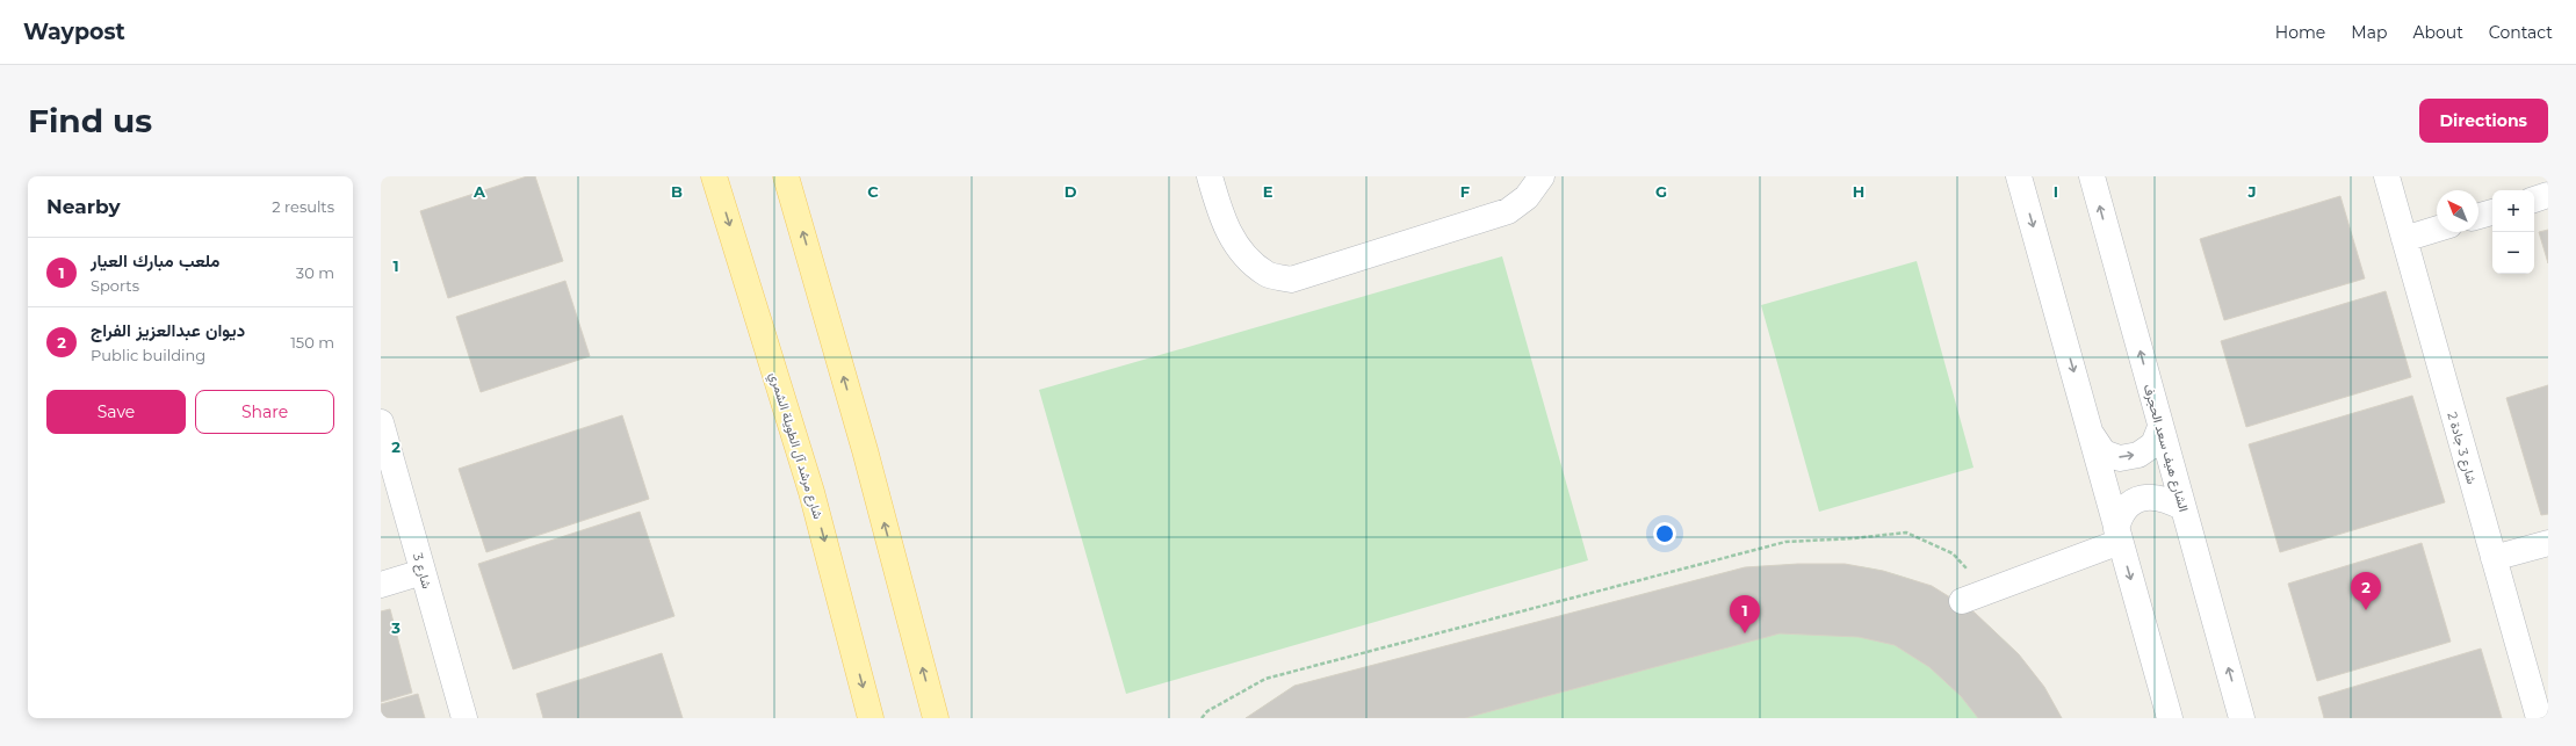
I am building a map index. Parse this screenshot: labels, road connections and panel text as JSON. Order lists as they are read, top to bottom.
{
  "streets": {
    "main road": ["شارع مرشد آل الطويلة الشمري"],
    "street": ["الشارع هيف سعد الحجرف", "شارع 3 جادة 2", "شارع 3"]
  },
  "north": "top left",
  "page": {
    "header": "Waypost",
    "nav": [
      "Home",
      "Map",
      "About",
      "Contact"
    ],
    "buttons": [
      "Directions",
      ["Save", "Share"]
    ],
    "title": "Find us",
    "heading": ["Nearby", "2 results"],
    "map_buttons": ["+", "−"],
    "list": [
      {
        "mark": "1",
        "name": "ملعب مبارك العيار",
        "note": "Sports",
        "value": "30 m"
      },
      {
        "mark": "2",
        "name": "ديوان عبدالعزيز الفراج",
        "note": "Public building",
        "value": "150 m"
      }
    ],
    "pins": ["2", "1"]
  },
  "grid": {
    "columns": [
      "A",
      "B",
      "C",
      "D",
      "E",
      "F",
      "G",
      "H",
      "I",
      "J"
    ],
    "rows": ["1", "2", "3"]
  }
}
